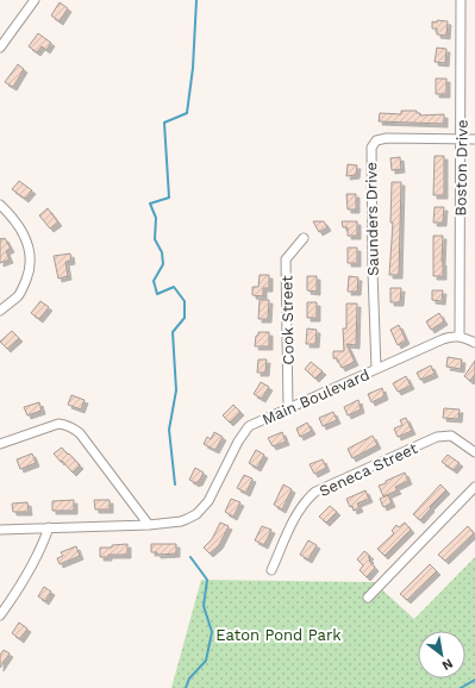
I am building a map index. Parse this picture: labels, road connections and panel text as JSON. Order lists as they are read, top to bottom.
{
  "streets": {
    "street": [
      "Boston Drive",
      "Saunders Drive",
      "Cook Street",
      "Main Boulevard",
      "Seneca Street"
    ]
  },
  "crossings": [
    ["Boston Drive", "Saunders Drive"],
    ["Boston Drive", "Main Boulevard"],
    ["Saunders Drive", "Main Boulevard"],
    ["Cook Street", "Main Boulevard"]
  ],
  "parks": ["Eaton Pond Park"],
  "north": "bottom right"
}
